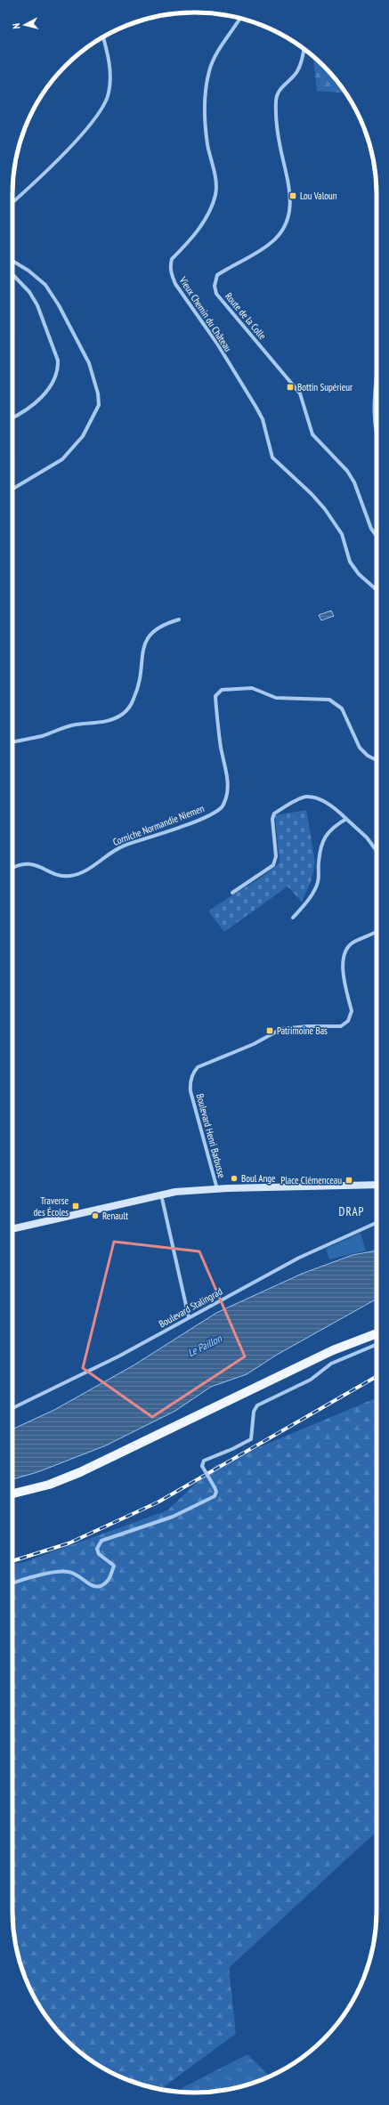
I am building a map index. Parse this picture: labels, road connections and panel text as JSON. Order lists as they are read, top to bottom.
{
  "streets": {
    "street": [
      "Vieux Chemin du Château",
      "Route de la Colle",
      "Corniche Normandie Niemen",
      "Boulevard Henri Barbusse",
      "Boulevard Stalingrad"
    ]
  },
  "districts": ["DRAP"],
  "water": ["Le Paillon"],
  "places": {
    "transit": [
      "Lou Valoun",
      "Bottin Supérieur",
      "Patrimoine Bas",
      "Place Clémenceau",
      "Traverse des Écoles"
    ],
    "other": ["Boul Ange", "Renault"]
  },
  "north": "left"
}
